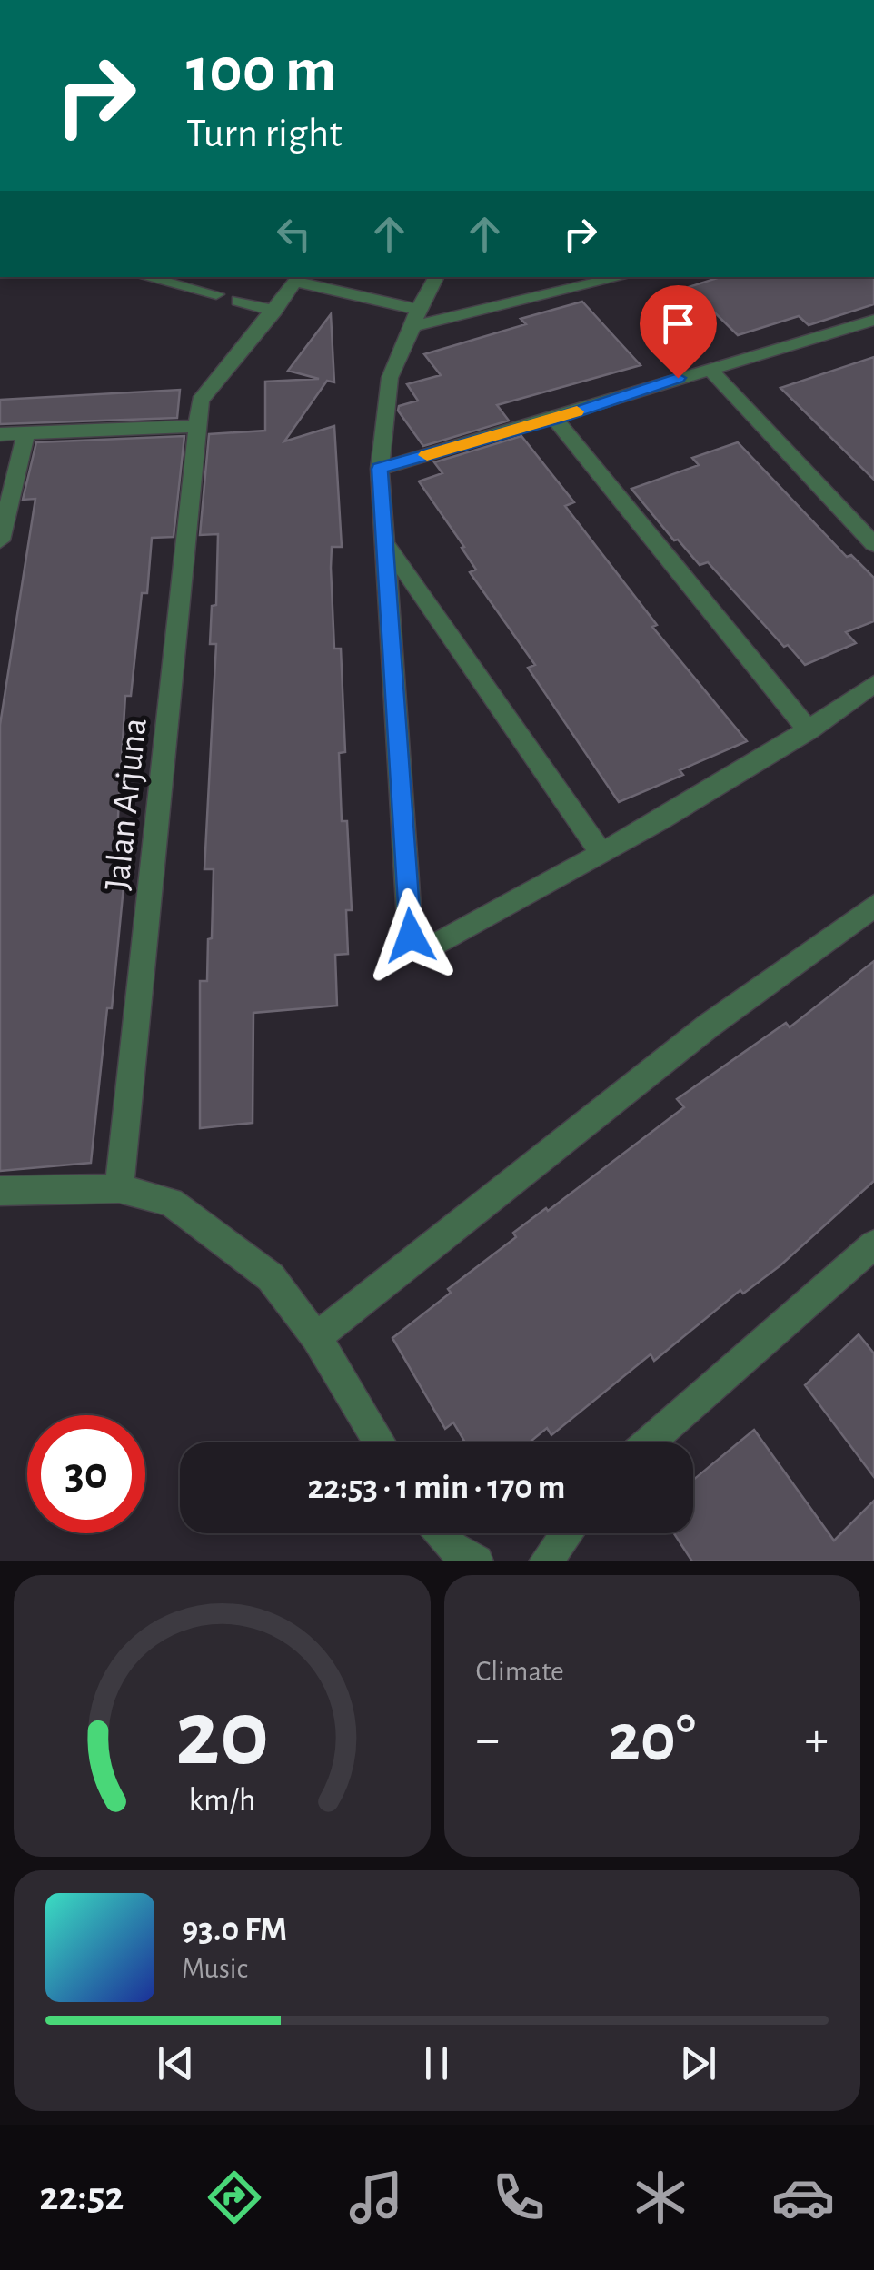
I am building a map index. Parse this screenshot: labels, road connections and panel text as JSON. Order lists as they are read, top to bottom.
{
  "streets": {
    "street": ["Jalan Arjuna"]
  },
  "page": {
    "turn": ["100 m", "Turn right"],
    "limit": "30",
    "trip": "22:53 · 1 min · 170 m",
    "tile": "Climate",
    "heat": ["−", "20°", "+"],
    "song": ["93.0 FM", "Music"],
    "tabs": "22:52",
    "gauge": ["20", "km/h"]
  }
}
